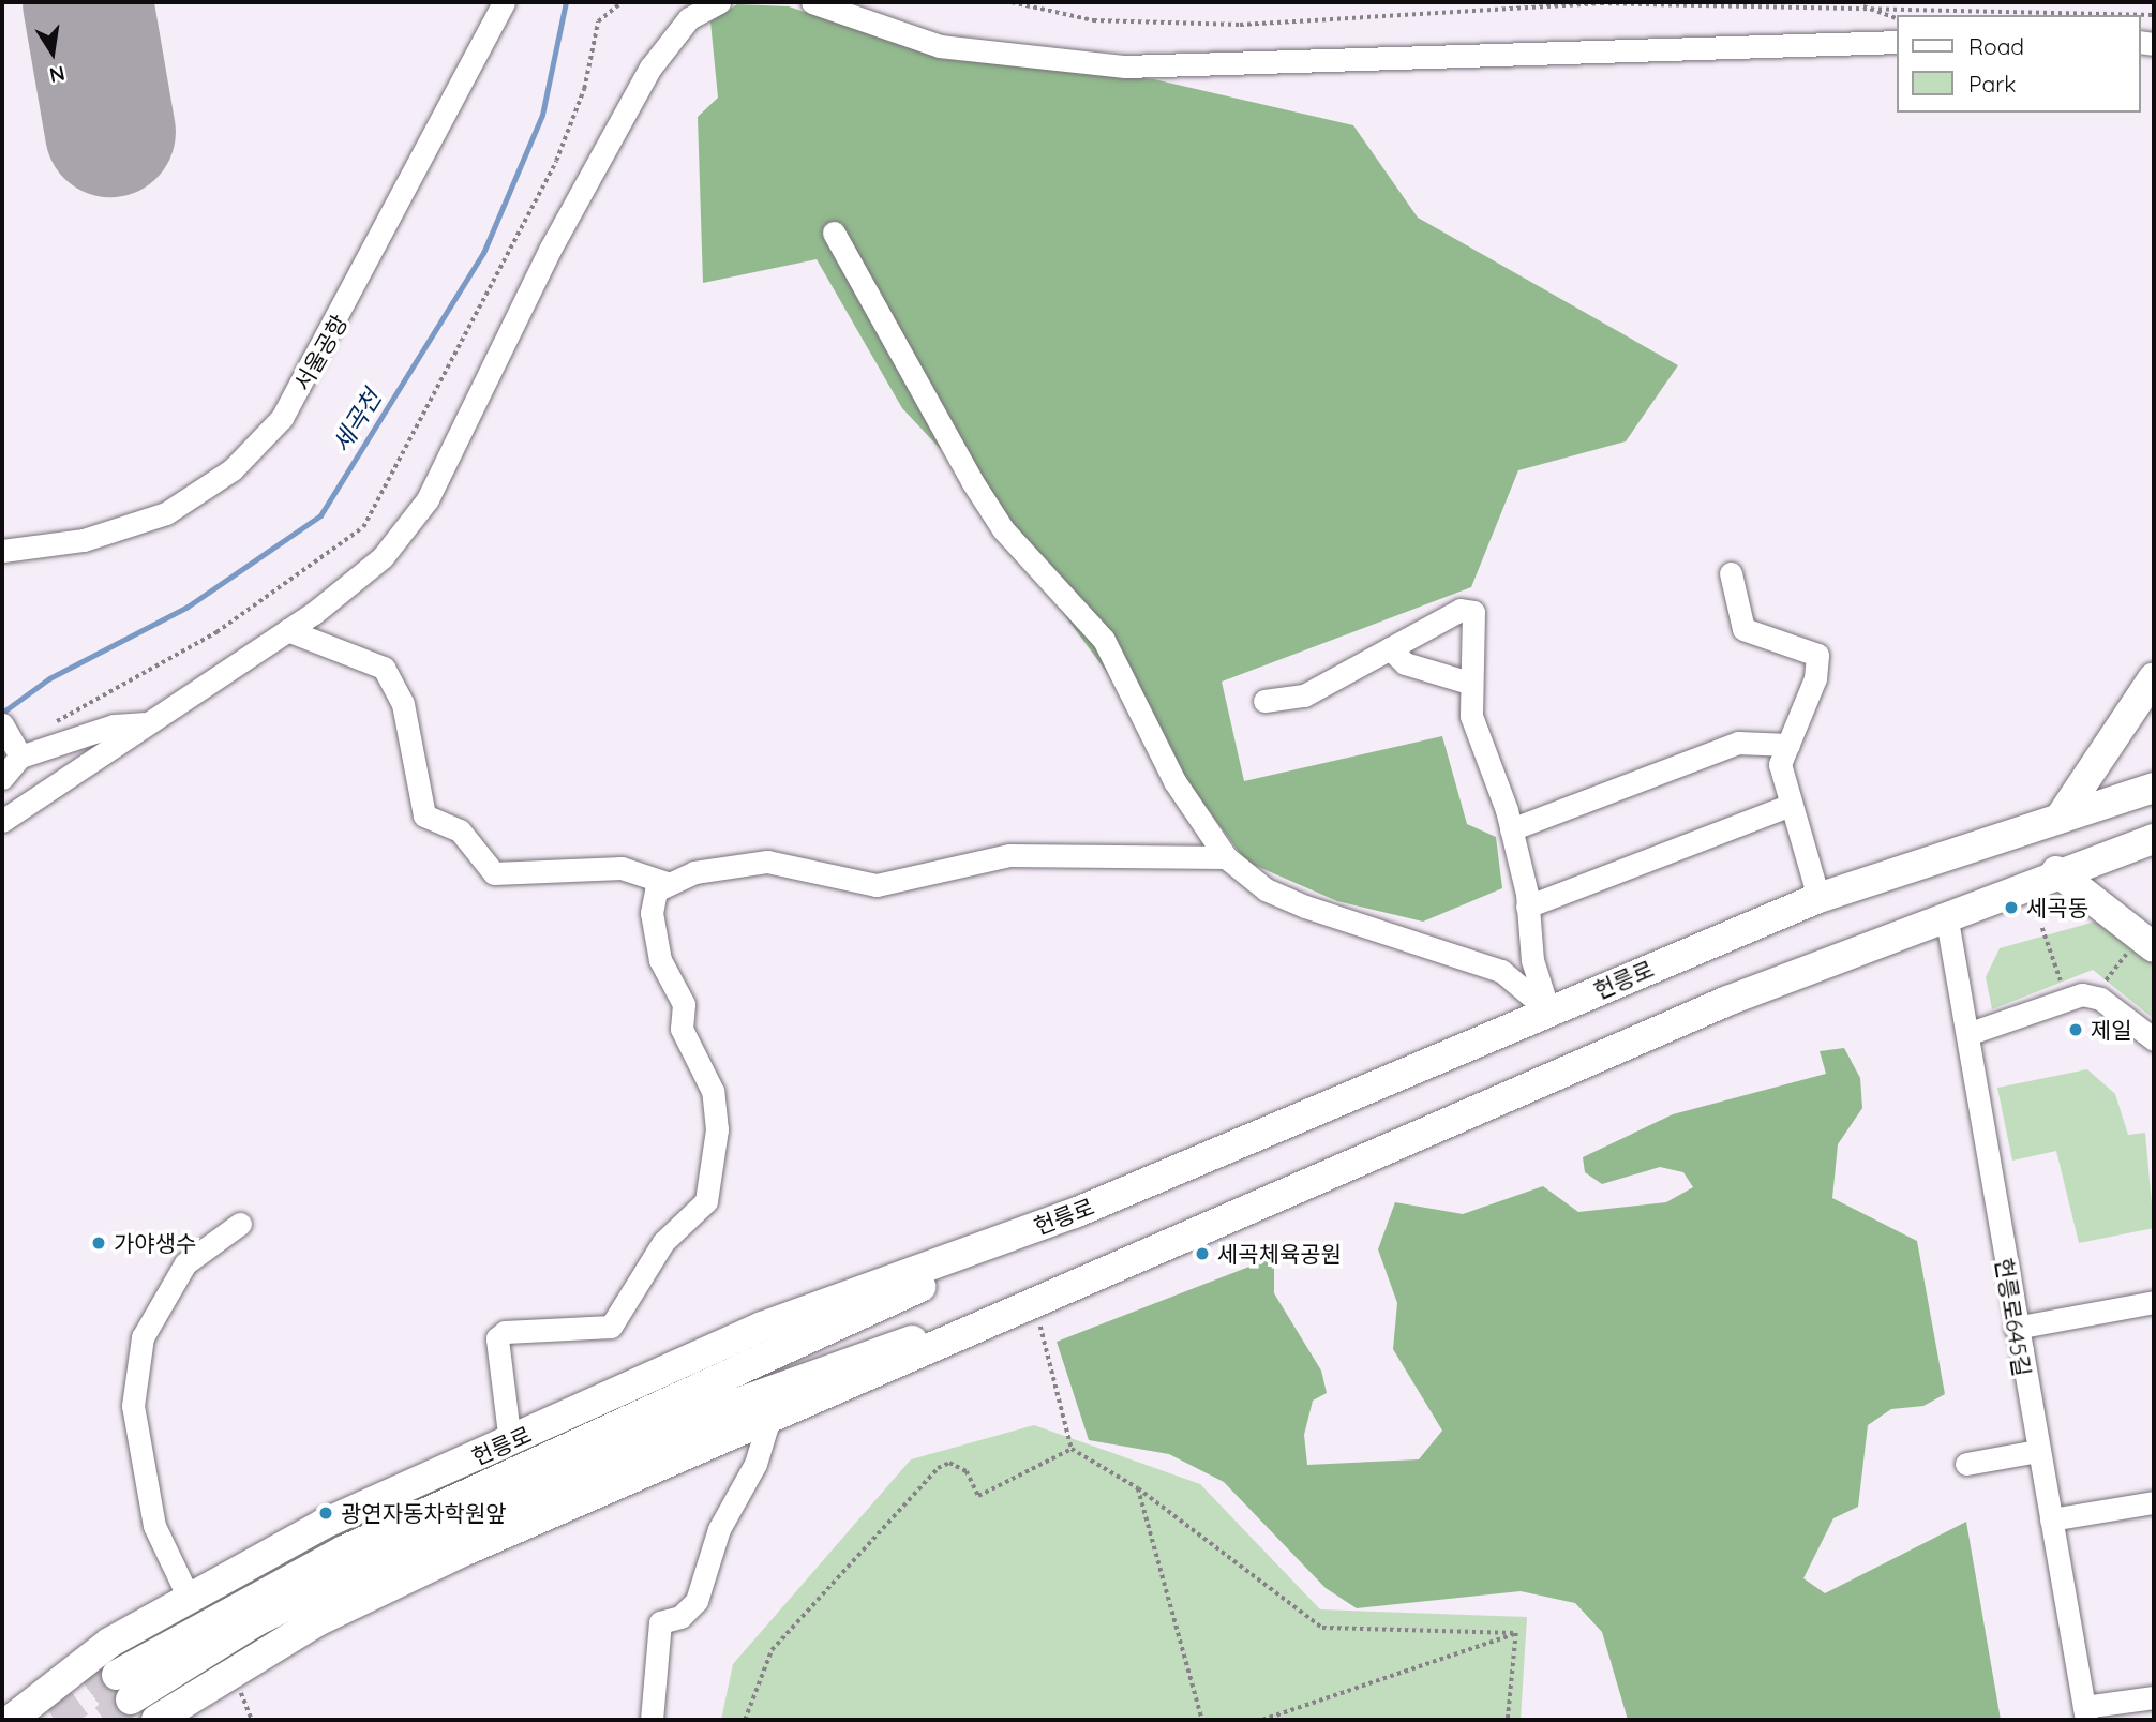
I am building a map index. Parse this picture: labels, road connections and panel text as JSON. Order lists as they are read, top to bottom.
{
  "streets": {
    "main road": ["헌릉로"],
    "street": ["서울공항", "헌릉로645길"]
  },
  "water": ["세곡천"],
  "places": [
    "세곡동",
    "제일",
    "가야생수",
    "세곡체육공원",
    "광연자동차학원앞"
  ],
  "legend": ["Road", "Park"],
  "north": "bottom"
}
